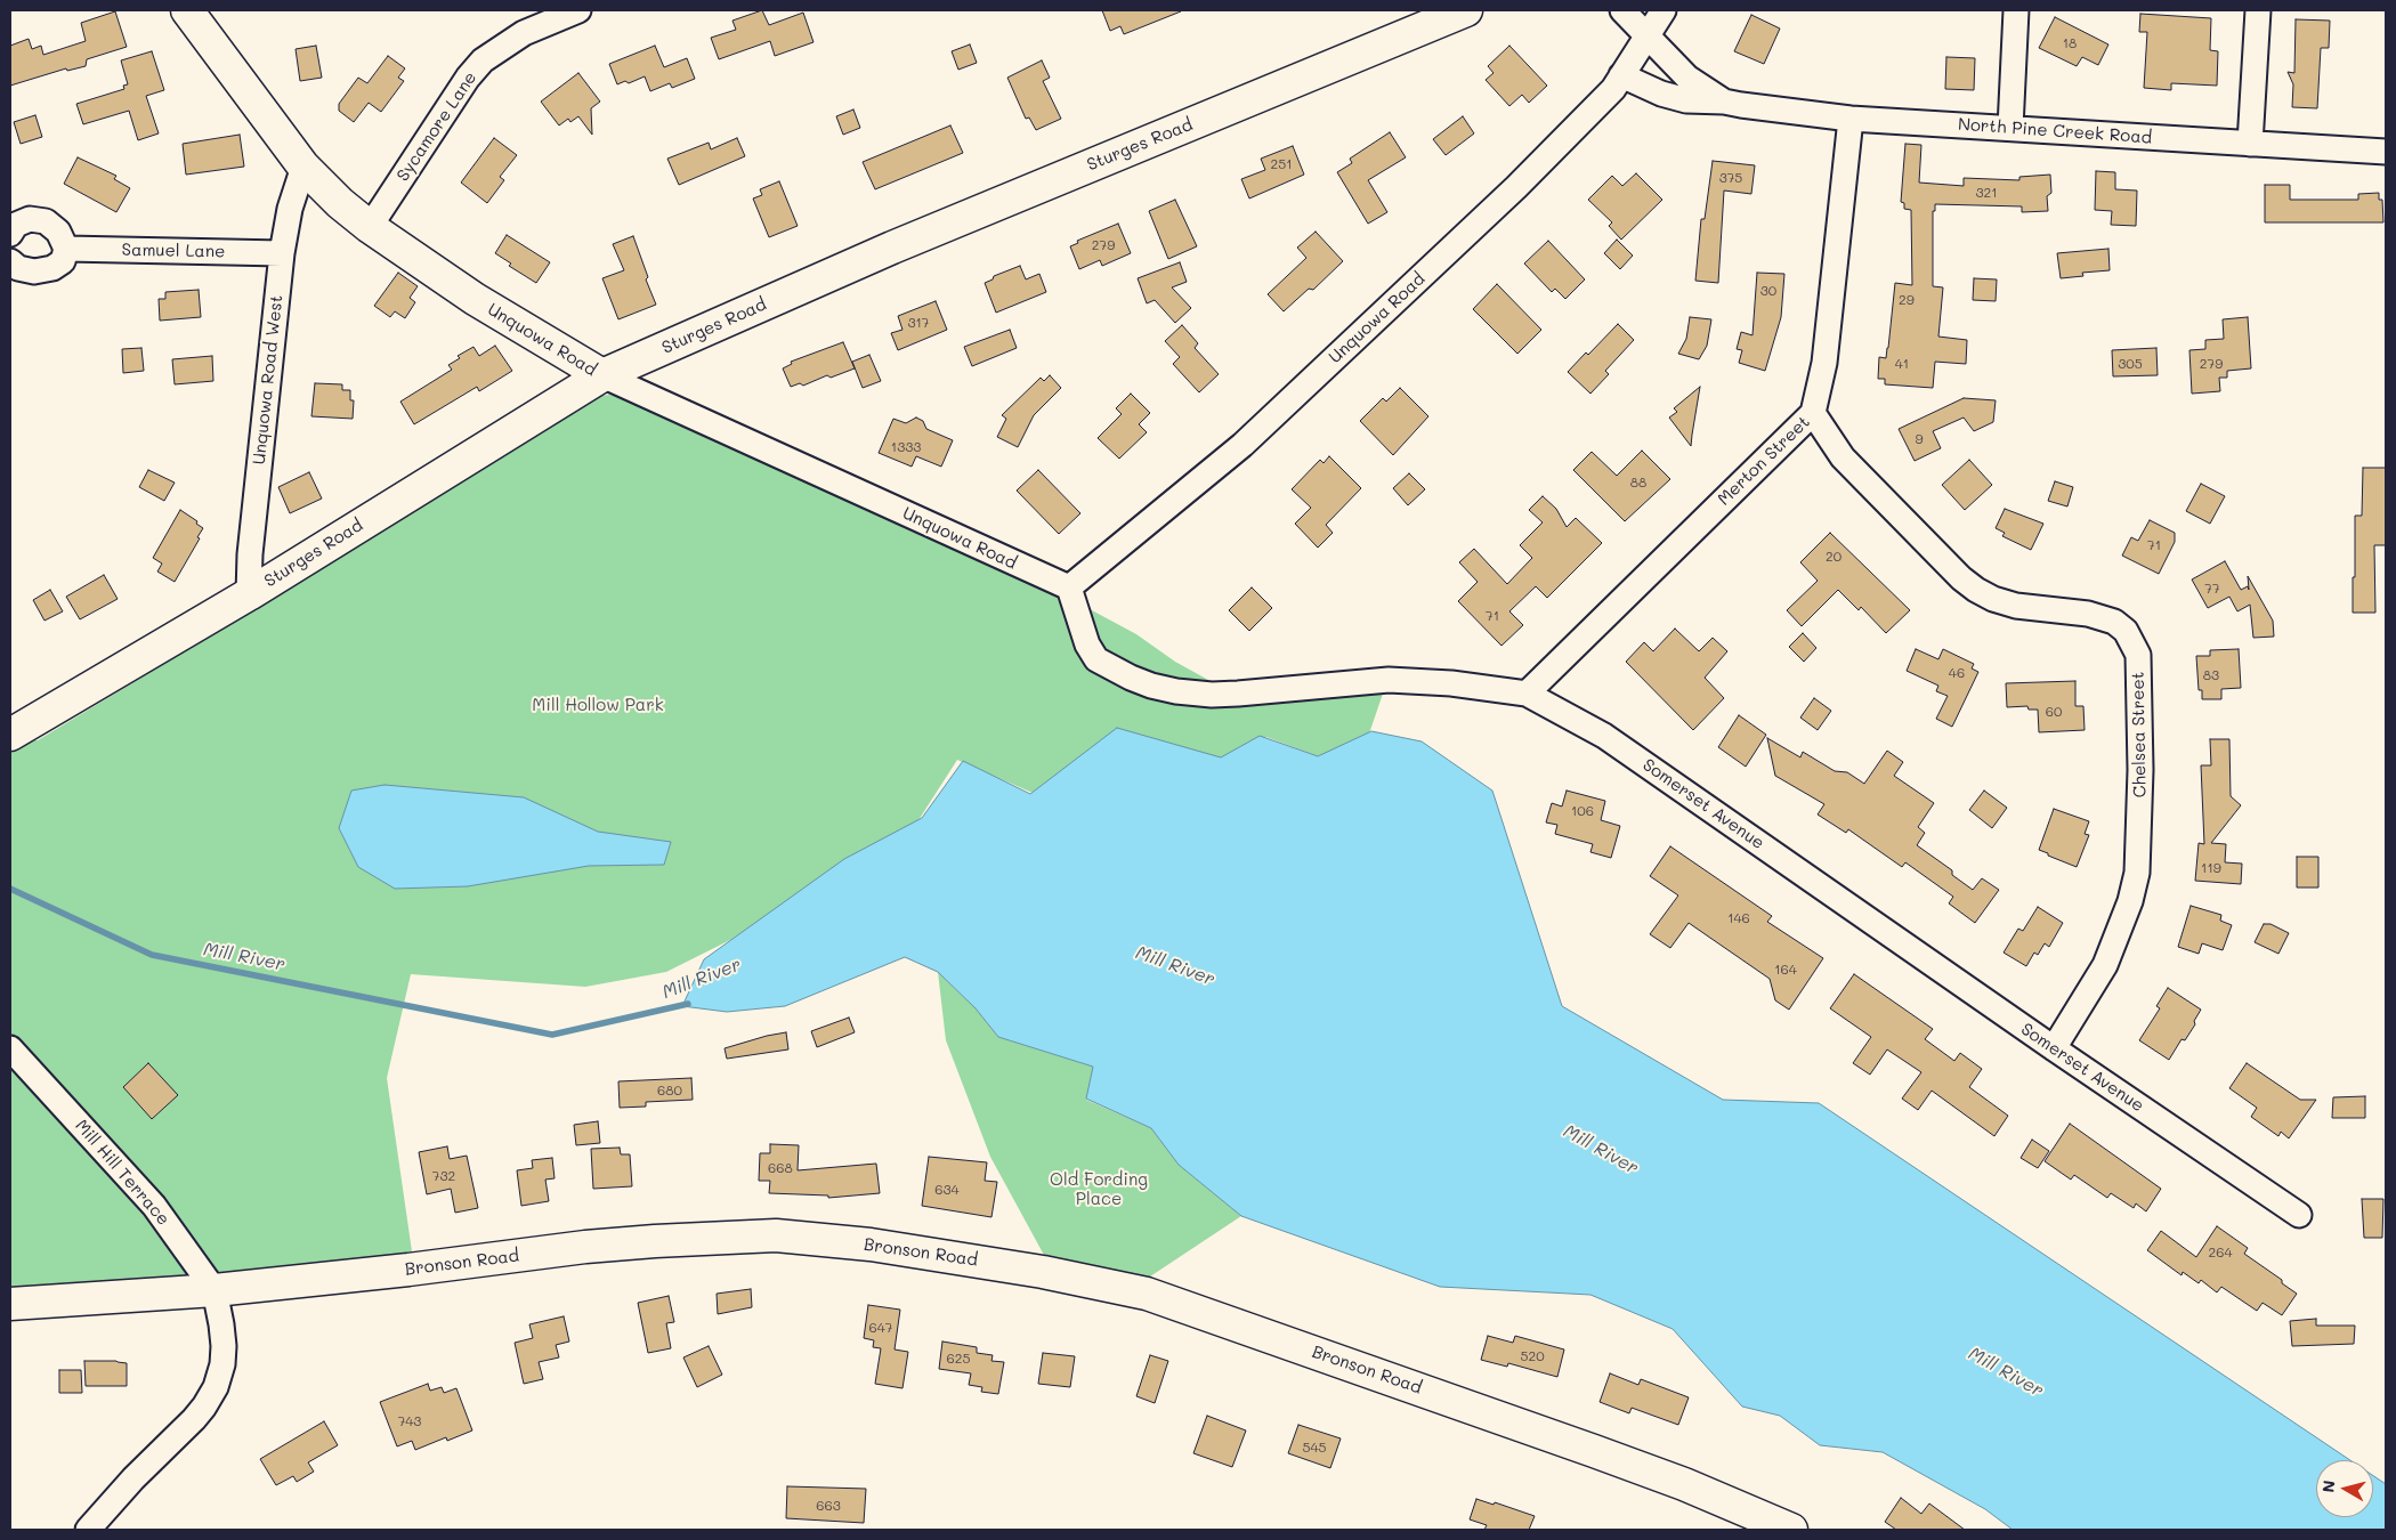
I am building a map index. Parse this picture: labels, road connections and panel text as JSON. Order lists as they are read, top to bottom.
{
  "streets": {
    "main road": ["Sturges Road", "Unquowa Road", "Bronson Road"],
    "street": [
      "Sycamore Lane",
      "North Pine Creek Road",
      "Samuel Lane",
      "Unquowa Road West",
      "Merton Street",
      "Chelsea Street",
      "Somerset Avenue",
      "Mill Hill Terrace"
    ]
  },
  "crossings": [
    ["Sycamore Lane", "Unquowa Road"],
    ["North Pine Creek Road", "Unquowa Road"],
    ["North Pine Creek Road", "Merton Street"],
    ["Sturges Road", "Unquowa Road"],
    ["Sturges Road", "Unquowa Road West"],
    ["Samuel Lane", "Unquowa Road West"],
    ["Unquowa Road", "Unquowa Road West"],
    ["Unquowa Road", "Somerset Avenue"],
    ["Merton Street", "Chelsea Street"],
    ["Merton Street", "Somerset Avenue"],
    ["Chelsea Street", "Somerset Avenue"],
    ["Mill Hill Terrace", "Bronson Road"]
  ],
  "water": ["Mill River"],
  "parks": ["Mill Hollow Park", "Old Fording Place"],
  "house_numbers": [
    "18",
    "251",
    "375",
    "321",
    "279",
    "30",
    "29",
    "317",
    "41",
    "305",
    "279",
    "9",
    "1333",
    "88",
    "71",
    "20",
    "77",
    "71",
    "46",
    "83",
    "60",
    "106",
    "119",
    "146",
    "164",
    "680",
    "668",
    "732",
    "634",
    "264",
    "647",
    "520",
    "625",
    "743",
    "545",
    "663"
  ],
  "north": "left"
}
